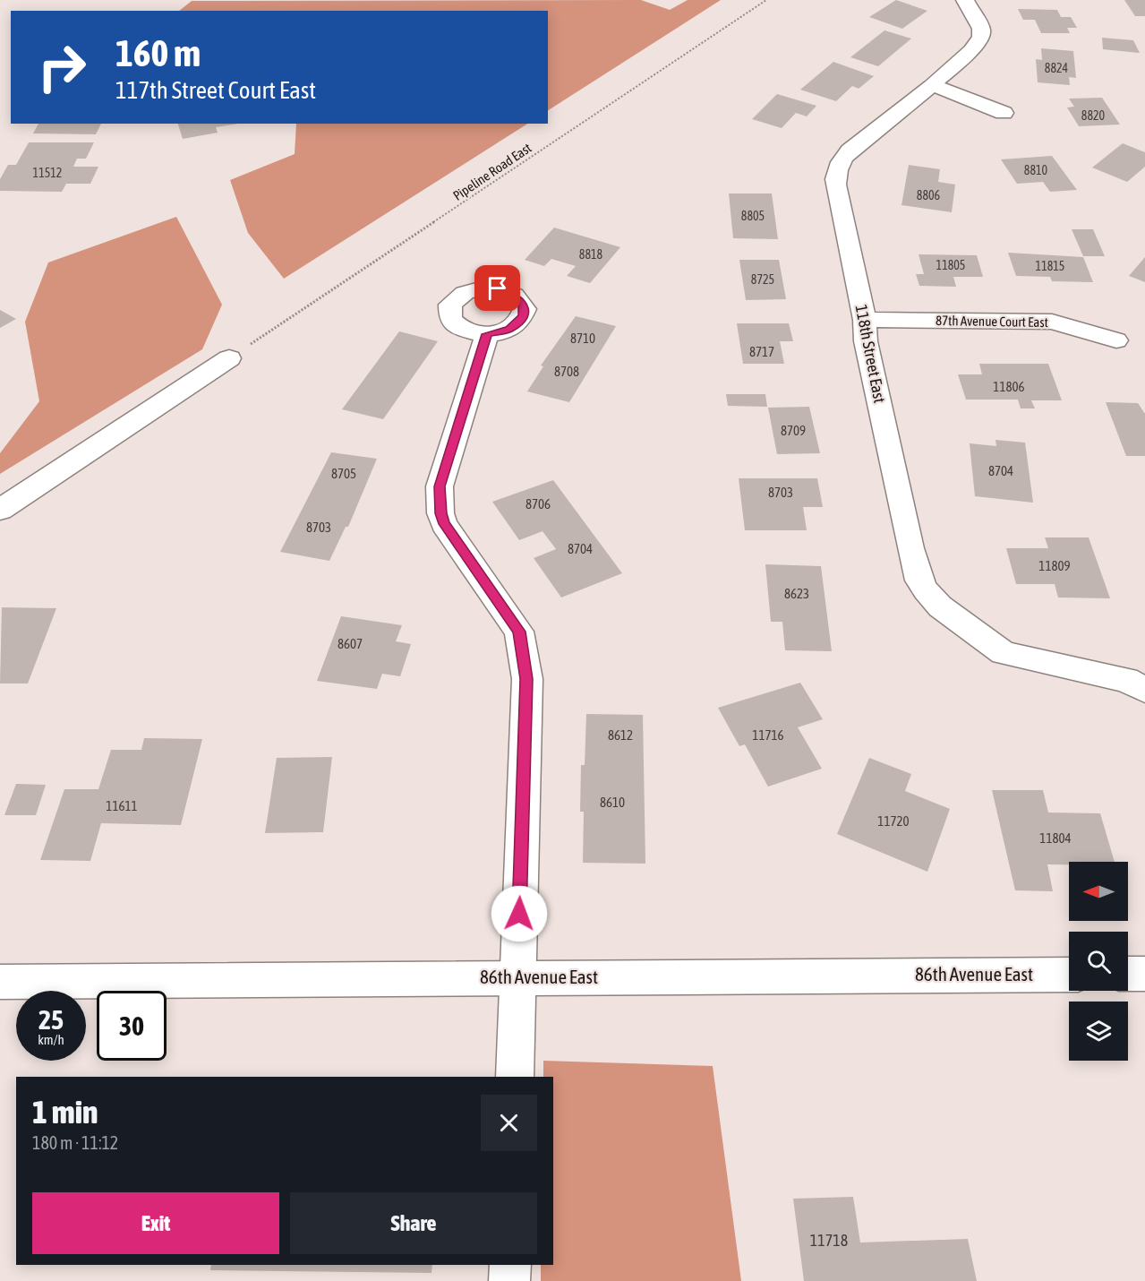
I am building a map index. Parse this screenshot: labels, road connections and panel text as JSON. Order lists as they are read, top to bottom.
{
  "streets": {
    "street": ["87th Avenue Court East", "118th Street East", "86th Avenue East"],
    "path": ["Pipeline Road East"]
  },
  "crossings": [
    ["87th Avenue Court East", "118th Street East"]
  ],
  "house_numbers": [
    "8824",
    "8820",
    "8810",
    "11512",
    "8806",
    "8805",
    "8818",
    "11805",
    "11815",
    "8725",
    "8710",
    "8717",
    "8708",
    "11806",
    "8709",
    "8704",
    "8705",
    "8703",
    "8706",
    "8703",
    "8704",
    "11809",
    "8623",
    "8607",
    "8612",
    "11716",
    "8610",
    "11611",
    "11720",
    "11804",
    "11718"
  ],
  "north": "left",
  "page": {
    "turn": ["160 m", "117th Street Court East"],
    "speed": "25 km/h",
    "limit": "30",
    "heading": ["1 min", "180 m · 11:12"],
    "buttons": ["Exit", "Share"]
  }
}
